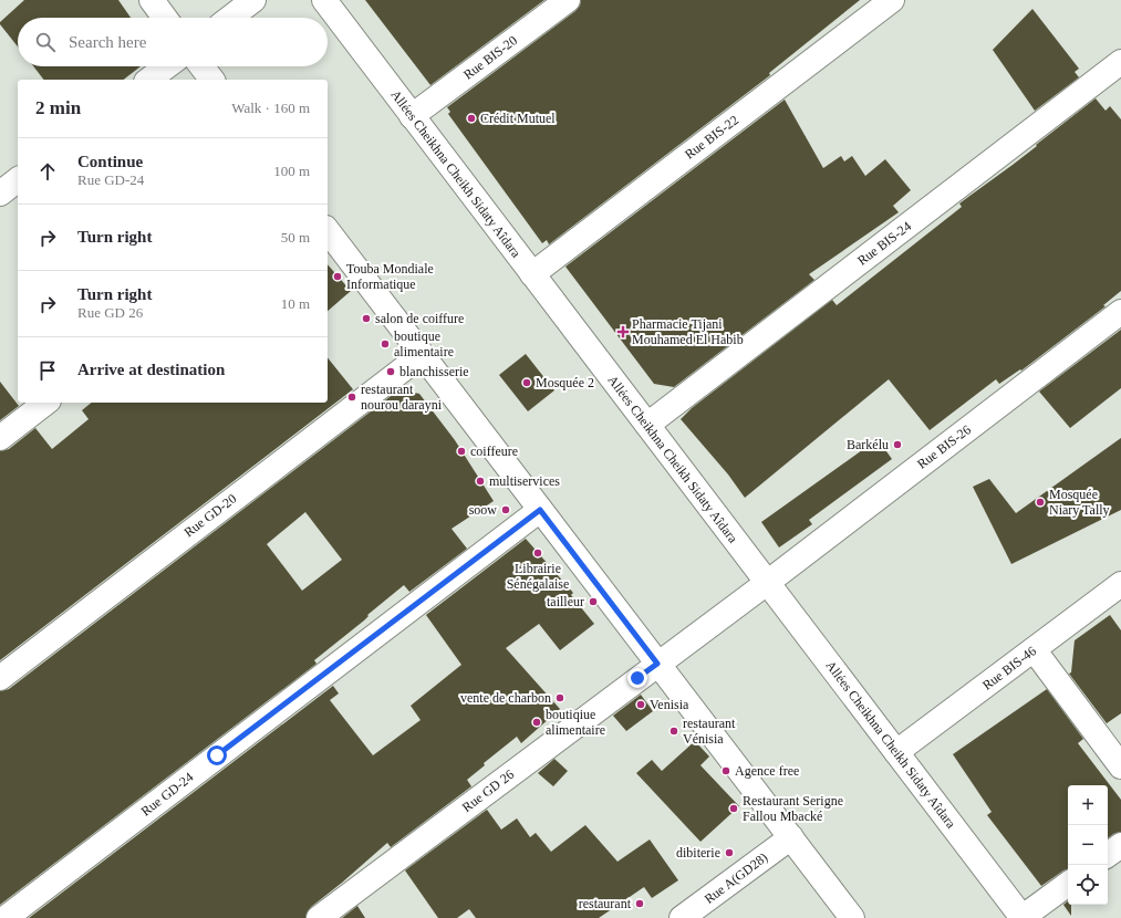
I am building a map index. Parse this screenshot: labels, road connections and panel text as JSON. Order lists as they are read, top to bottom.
{
  "streets": {
    "street": [
      "Rue BIS-20",
      "Rue BIS-22",
      "Allées Cheikhna Cheikh Sidaty Aîdara",
      "Rue BIS-24",
      "Rue BIS-26",
      "Rue GD-20",
      "Rue BIS-46",
      "Rue GD 26",
      "Rue GD-24",
      "Rue A(GD28)"
    ]
  },
  "crossings": [
    ["Rue BIS-20", "Allées Cheikhna Cheikh Sidaty Aîdara"],
    ["Rue BIS-22", "Allées Cheikhna Cheikh Sidaty Aîdara"],
    ["Allées Cheikhna Cheikh Sidaty Aîdara", "Rue BIS-24"],
    ["Allées Cheikhna Cheikh Sidaty Aîdara", "Rue BIS-26"],
    ["Allées Cheikhna Cheikh Sidaty Aîdara", "Rue BIS-46"],
    ["Rue BIS-26", "Rue GD 26"]
  ],
  "places": {
    "other": [
      "Crédit Mutuel",
      "Touba Mondiale Informatique",
      "salon de coiffure",
      "boutique alimentaire",
      "blanchisserie",
      "Mosquée 2",
      "restaurant nourou darayni",
      "Barkélu",
      "coiffeure",
      "multiservices",
      "Mosquée Niary Tally",
      "soow",
      "Librairie Sénégalaise",
      "tailleur",
      "vente de charbon",
      "Venisia",
      "boutiqiue alimentaire",
      "restaurant Vénisia",
      "Agence free",
      "Restaurant Serigne Fallou Mbacké",
      "dibiterie",
      "restaurant"
    ],
    "health": ["Pharmacie Tijani Mouhamed El Habib"]
  },
  "page": {
    "search": "Search here",
    "heading": ["2 min", "Walk · 160 m"],
    "list": [
      ["Continue", "Rue GD-24", "100 m"],
      ["Turn right", "50 m"],
      ["Turn right", "Rue GD 26", "10 m"],
      "Arrive at destination"
    ],
    "map_buttons": ["+", "−"]
  }
}
